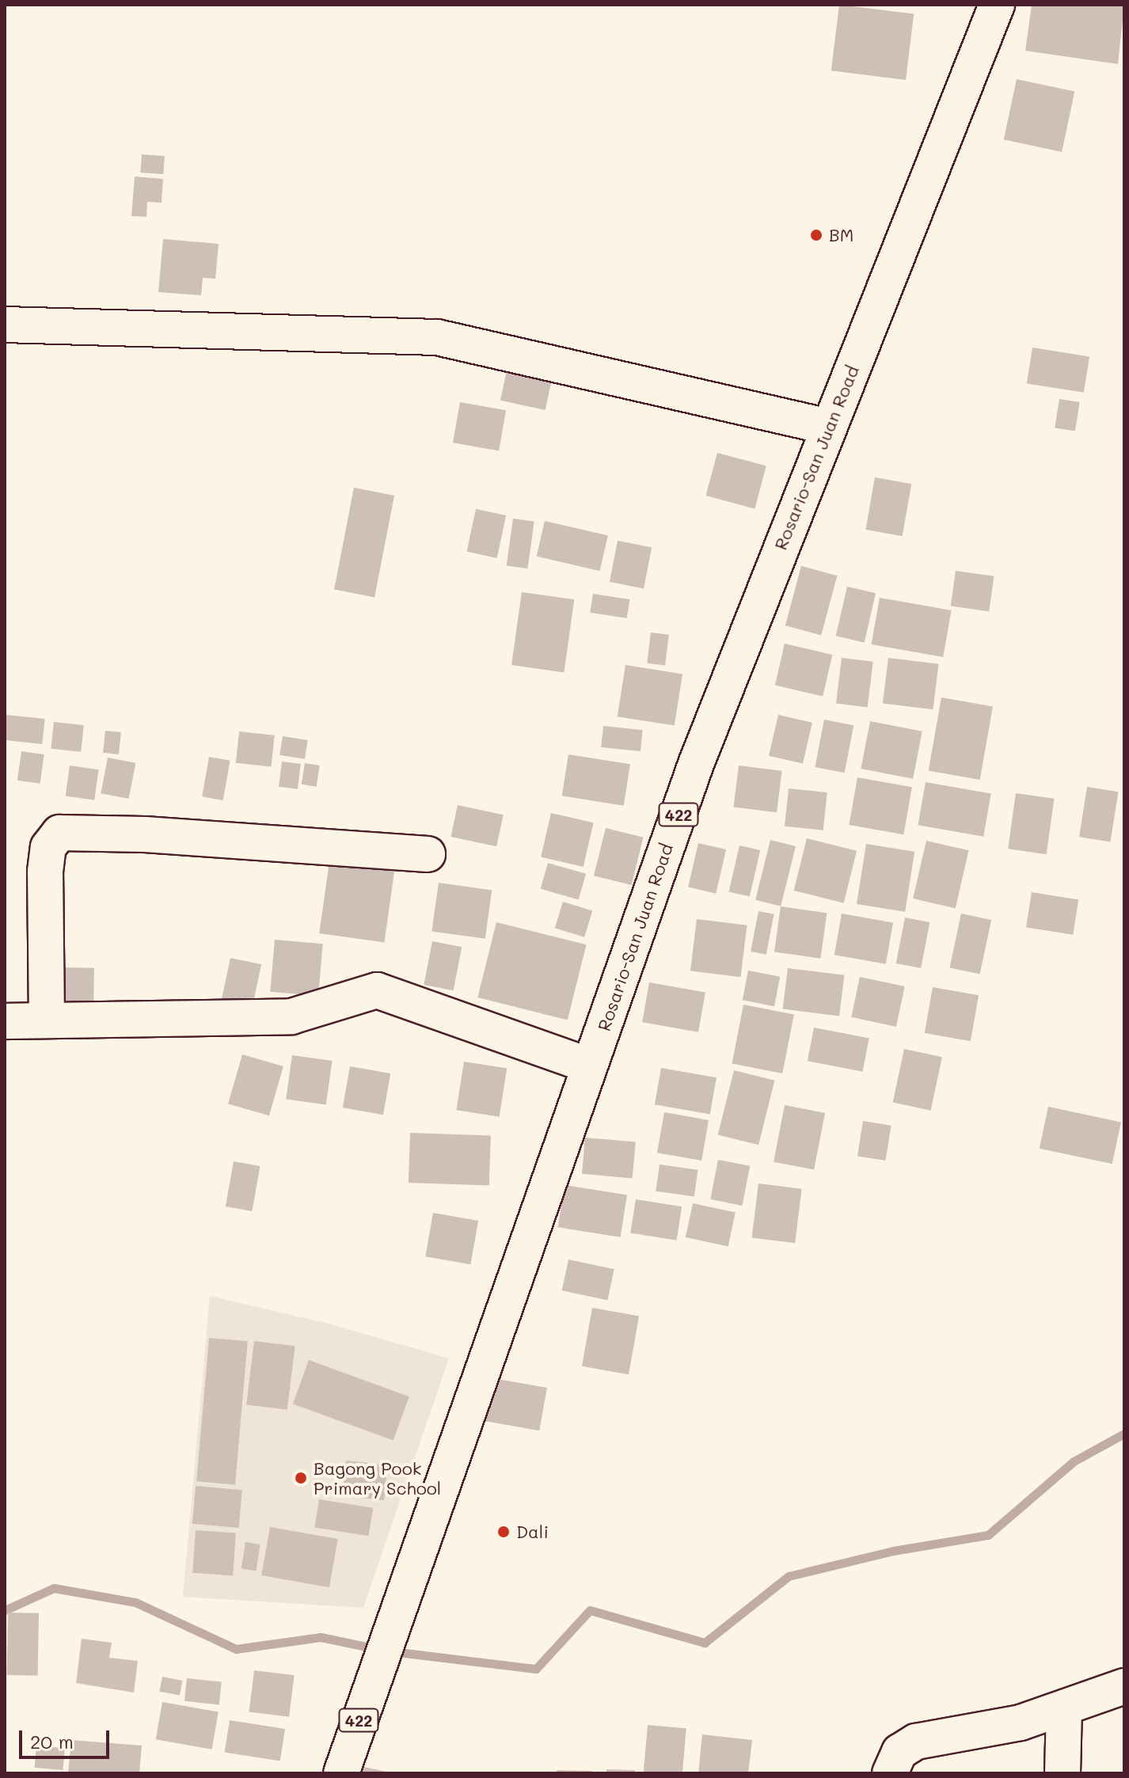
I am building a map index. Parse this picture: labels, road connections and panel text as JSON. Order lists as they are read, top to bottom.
{
  "streets": {
    "street": ["Rosario-San Juan Road", "422"]
  },
  "places": ["BM", "Bagong Pook Primary School", "Dali"],
  "scale_bar": "20 m"
}
